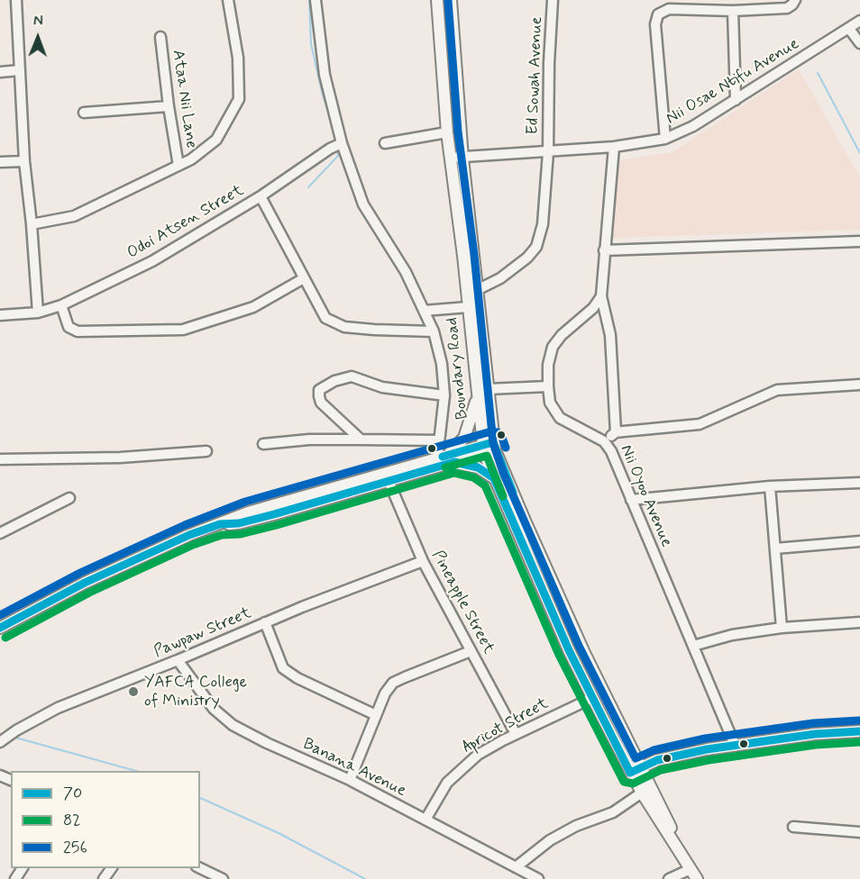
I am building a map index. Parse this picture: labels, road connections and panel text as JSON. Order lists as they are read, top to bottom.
{
  "streets": {
    "main road": ["Boundary Road"],
    "street": [
      "Ed Sowah Avenue",
      "Nii Osae Ntifu Avenue",
      "Ataa Nii Lane",
      "Odoi Atsen Street",
      "Nii Oyoo Avenue",
      "Pineapple Street",
      "Pawpaw Street",
      "Apricot Street",
      "Banana Avenue"
    ]
  },
  "crossings": [
    ["Ed Sowah Avenue", "Nii Osae Ntifu Avenue"],
    ["Ed Sowah Avenue", "Boundary Road"],
    ["Nii Osae Ntifu Avenue", "Boundary Road"],
    ["Boundary Road", "Apricot Street"],
    ["Pineapple Street", "Pawpaw Street"],
    ["Pineapple Street", "Apricot Street"],
    ["Pawpaw Street", "Banana Avenue"],
    ["Apricot Street", "Banana Avenue"]
  ],
  "places": ["YAFCA College of Ministry"],
  "lines": ["transit line 256", "transit line 70", "transit line 82"],
  "legend": ["70", "82", "256"],
  "north": "top"
}
